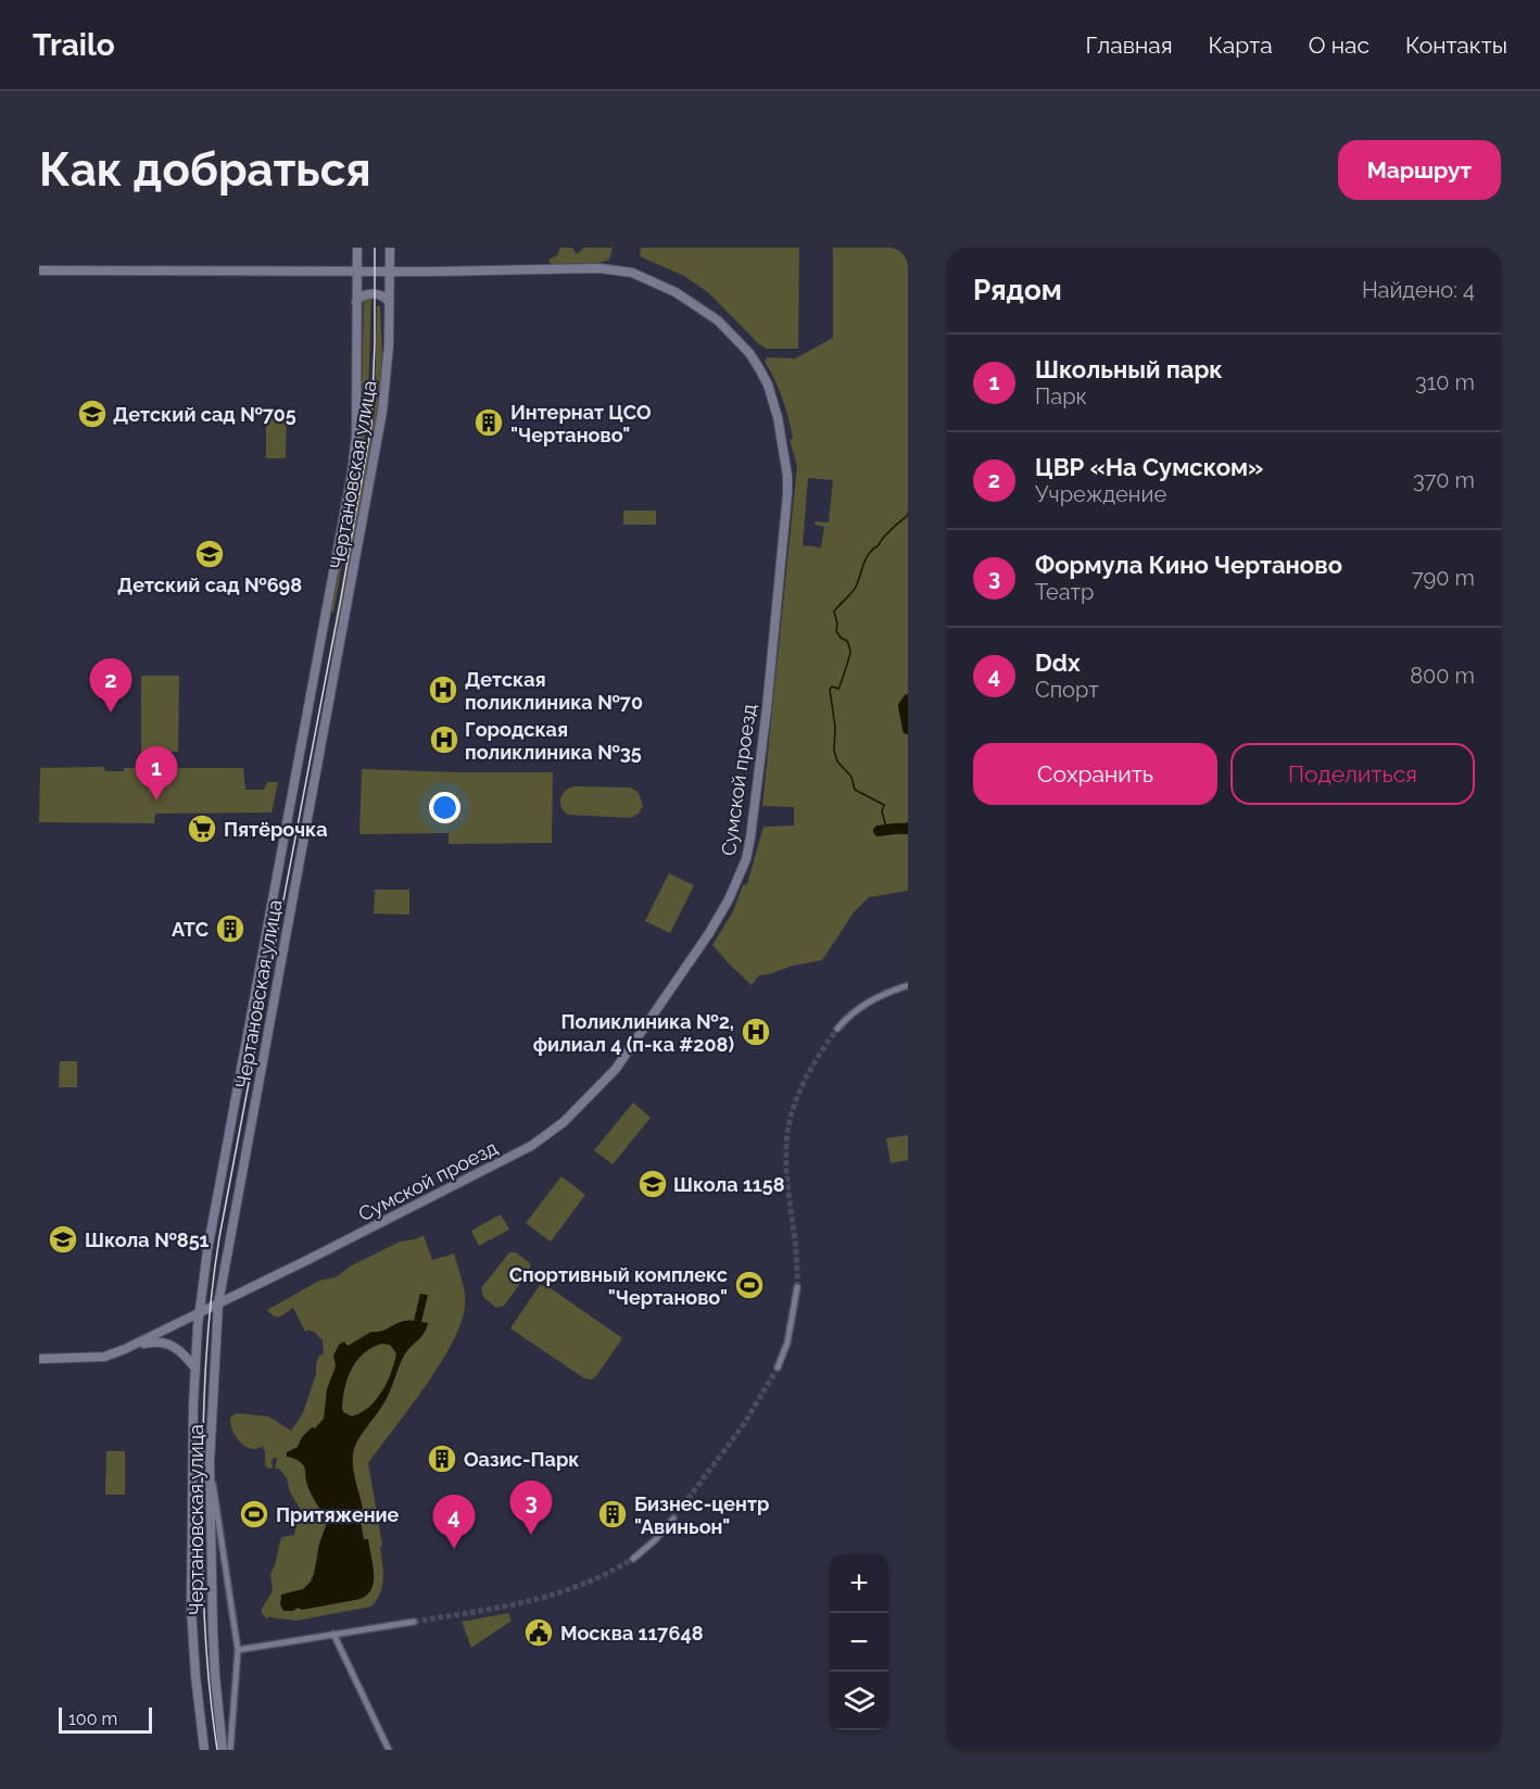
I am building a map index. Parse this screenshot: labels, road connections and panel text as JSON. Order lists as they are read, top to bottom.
{
  "streets": {
    "main road": ["Чертановская улица", "Сумской проезд"]
  },
  "crossings": [
    ["Чертановская улица", "Сумской проезд"]
  ],
  "places": {
    "school or university": [
      "Детский сад №705",
      "Детский сад №698",
      "Школа 1158",
      "Школа №851"
    ],
    "building": [
      "Интернат ЦСО \"Чертаново\"",
      "АТС",
      "Оазис-Парк",
      "Бизнес-центр \"Авиньон\""
    ],
    "hospital": ["Детская поликлиника №70", "Городская поликлиника №35", "Поликлиника №2, филиал 4 (п-ка #208)"],
    "supermarket": ["Пятёрочка"],
    "sports": ["Спортивный комплекс \"Чертаново\"", "Притяжение"],
    "public building": ["Москва 117648"]
  },
  "scale_bar": "100 m",
  "page": {
    "header": "Trailo",
    "nav": [
      "Главная",
      "Карта",
      "О нас",
      "Контакты"
    ],
    "buttons": [
      "Маршрут",
      ["Сохранить", "Поделиться"]
    ],
    "title": "Как добраться",
    "heading": ["Рядом", "Найдено: 4"],
    "list": [
      {
        "mark": "1",
        "name": "Школьный парк",
        "note": "Парк",
        "value": "310 m"
      },
      {
        "mark": "2",
        "name": "ЦВР «На Сумском»",
        "note": "Учреждение",
        "value": "370 m"
      },
      {
        "mark": "3",
        "name": "Формула Кино Чертаново",
        "note": "Театр",
        "value": "790 m"
      },
      {
        "mark": "4",
        "name": "Ddx",
        "note": "Спорт",
        "value": "800 m"
      }
    ],
    "pins": [
      "2",
      "1",
      "3",
      "4"
    ],
    "map_buttons": ["+", "−"],
    "scale": "100 m"
  }
}
